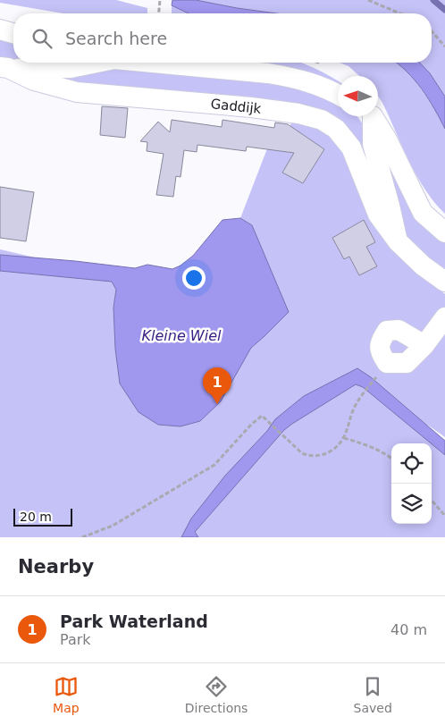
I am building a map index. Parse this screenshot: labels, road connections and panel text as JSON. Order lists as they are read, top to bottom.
{
  "streets": {
    "street": ["Gaddijk"]
  },
  "water": ["Kleine Wiel"],
  "scale_bar": "20 m",
  "north": "left",
  "page": {
    "search": "Search here",
    "pins": "1",
    "scale": "20 m",
    "heading": "Nearby",
    "list": [
      {
        "mark": "1",
        "name": "Park Waterland",
        "note": "Park",
        "value": "40 m"
      }
    ],
    "nav": ["Map", "Directions", "Saved"]
  }
}
